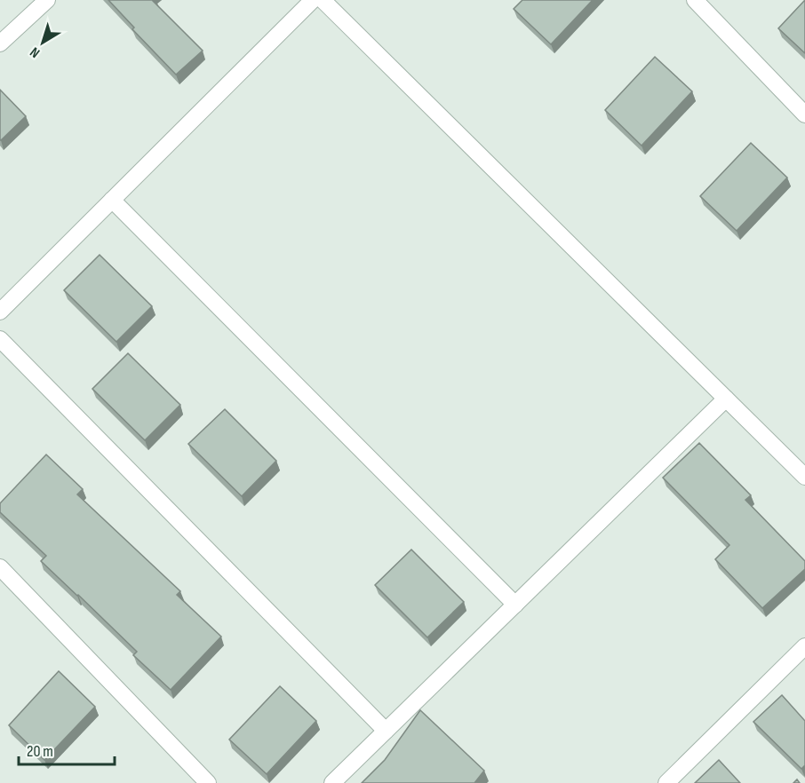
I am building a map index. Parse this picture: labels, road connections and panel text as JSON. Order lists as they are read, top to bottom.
{
  "scale_bar": "20 m",
  "north": "bottom left"
}
